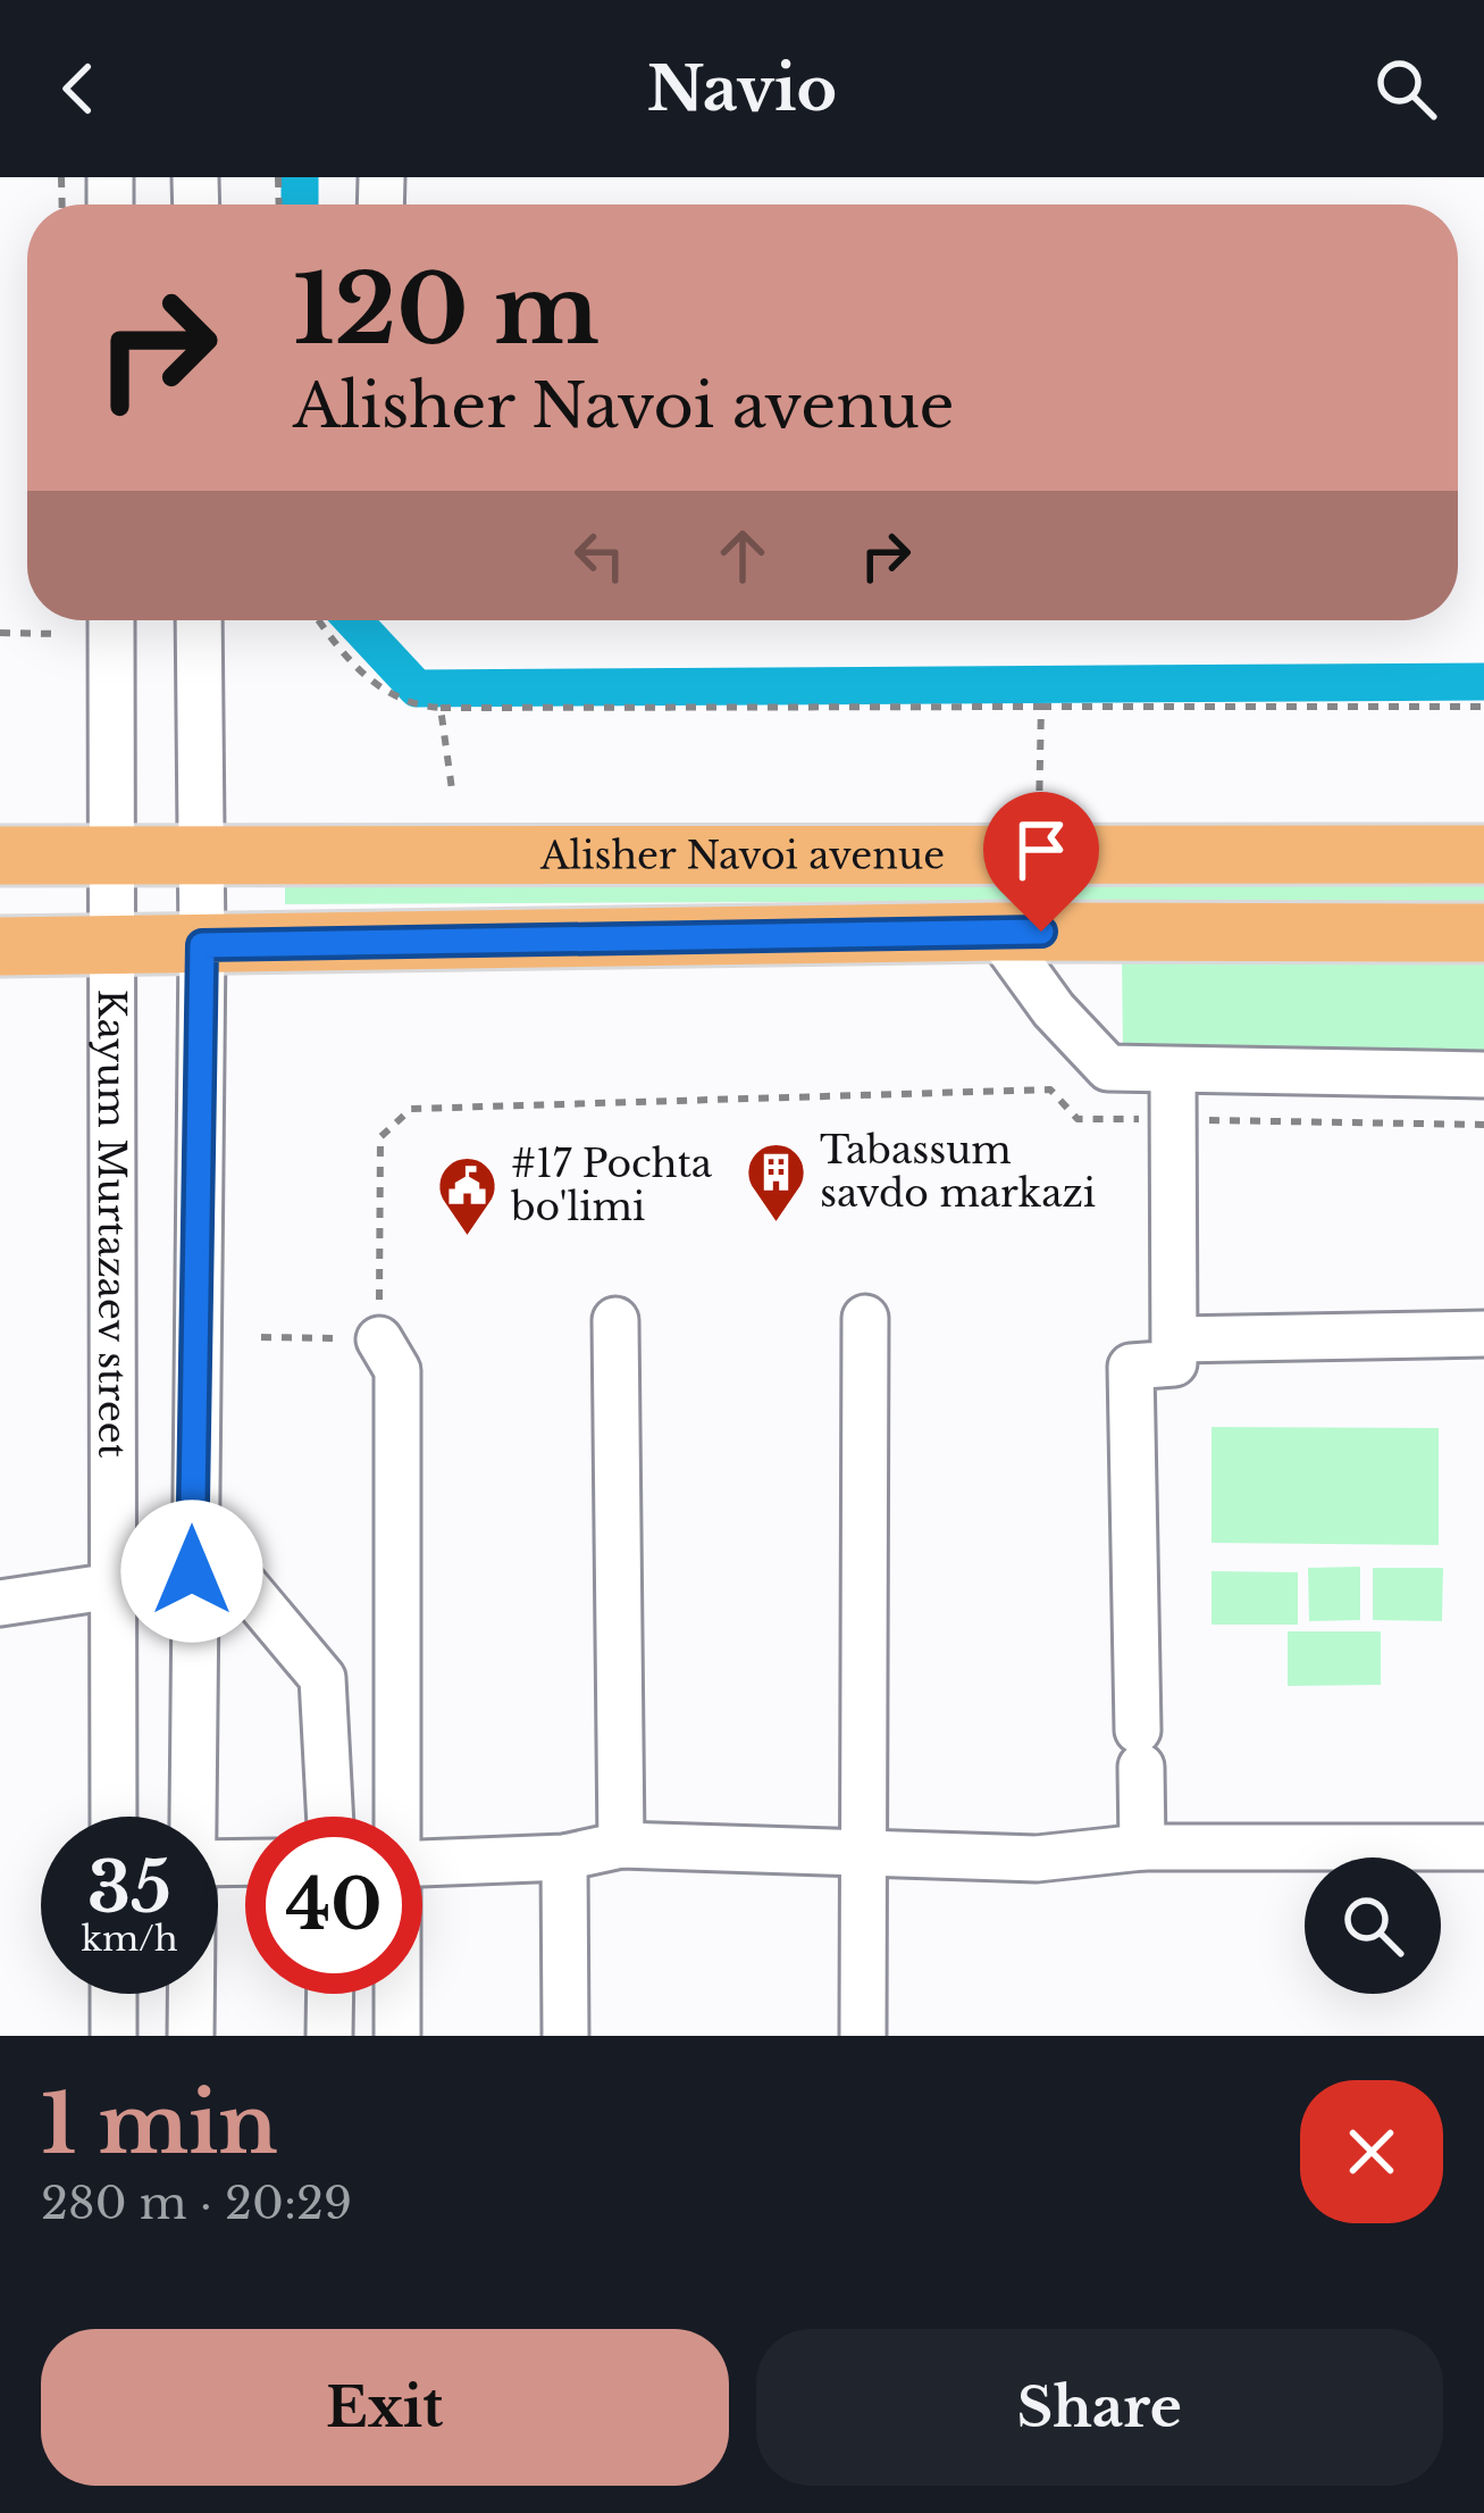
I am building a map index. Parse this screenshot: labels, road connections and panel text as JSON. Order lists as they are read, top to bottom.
{
  "streets": {
    "main road": ["Alisher Navoi avenue"],
    "street": ["Kayum Murtazaev street"]
  },
  "crossings": [
    ["Alisher Navoi avenue", "Kayum Murtazaev street"]
  ],
  "places": {
    "building": ["Tabassum savdo markazi"],
    "public building": ["#17 Pochta bo'limi"]
  },
  "page": {
    "header": "Navio",
    "turn": ["120 m", "Alisher Navoi avenue"],
    "speed": "35 km/h",
    "limit": "40",
    "heading": ["1 min", "280 m · 20:29"],
    "buttons": ["Exit", "Share"]
  }
}
